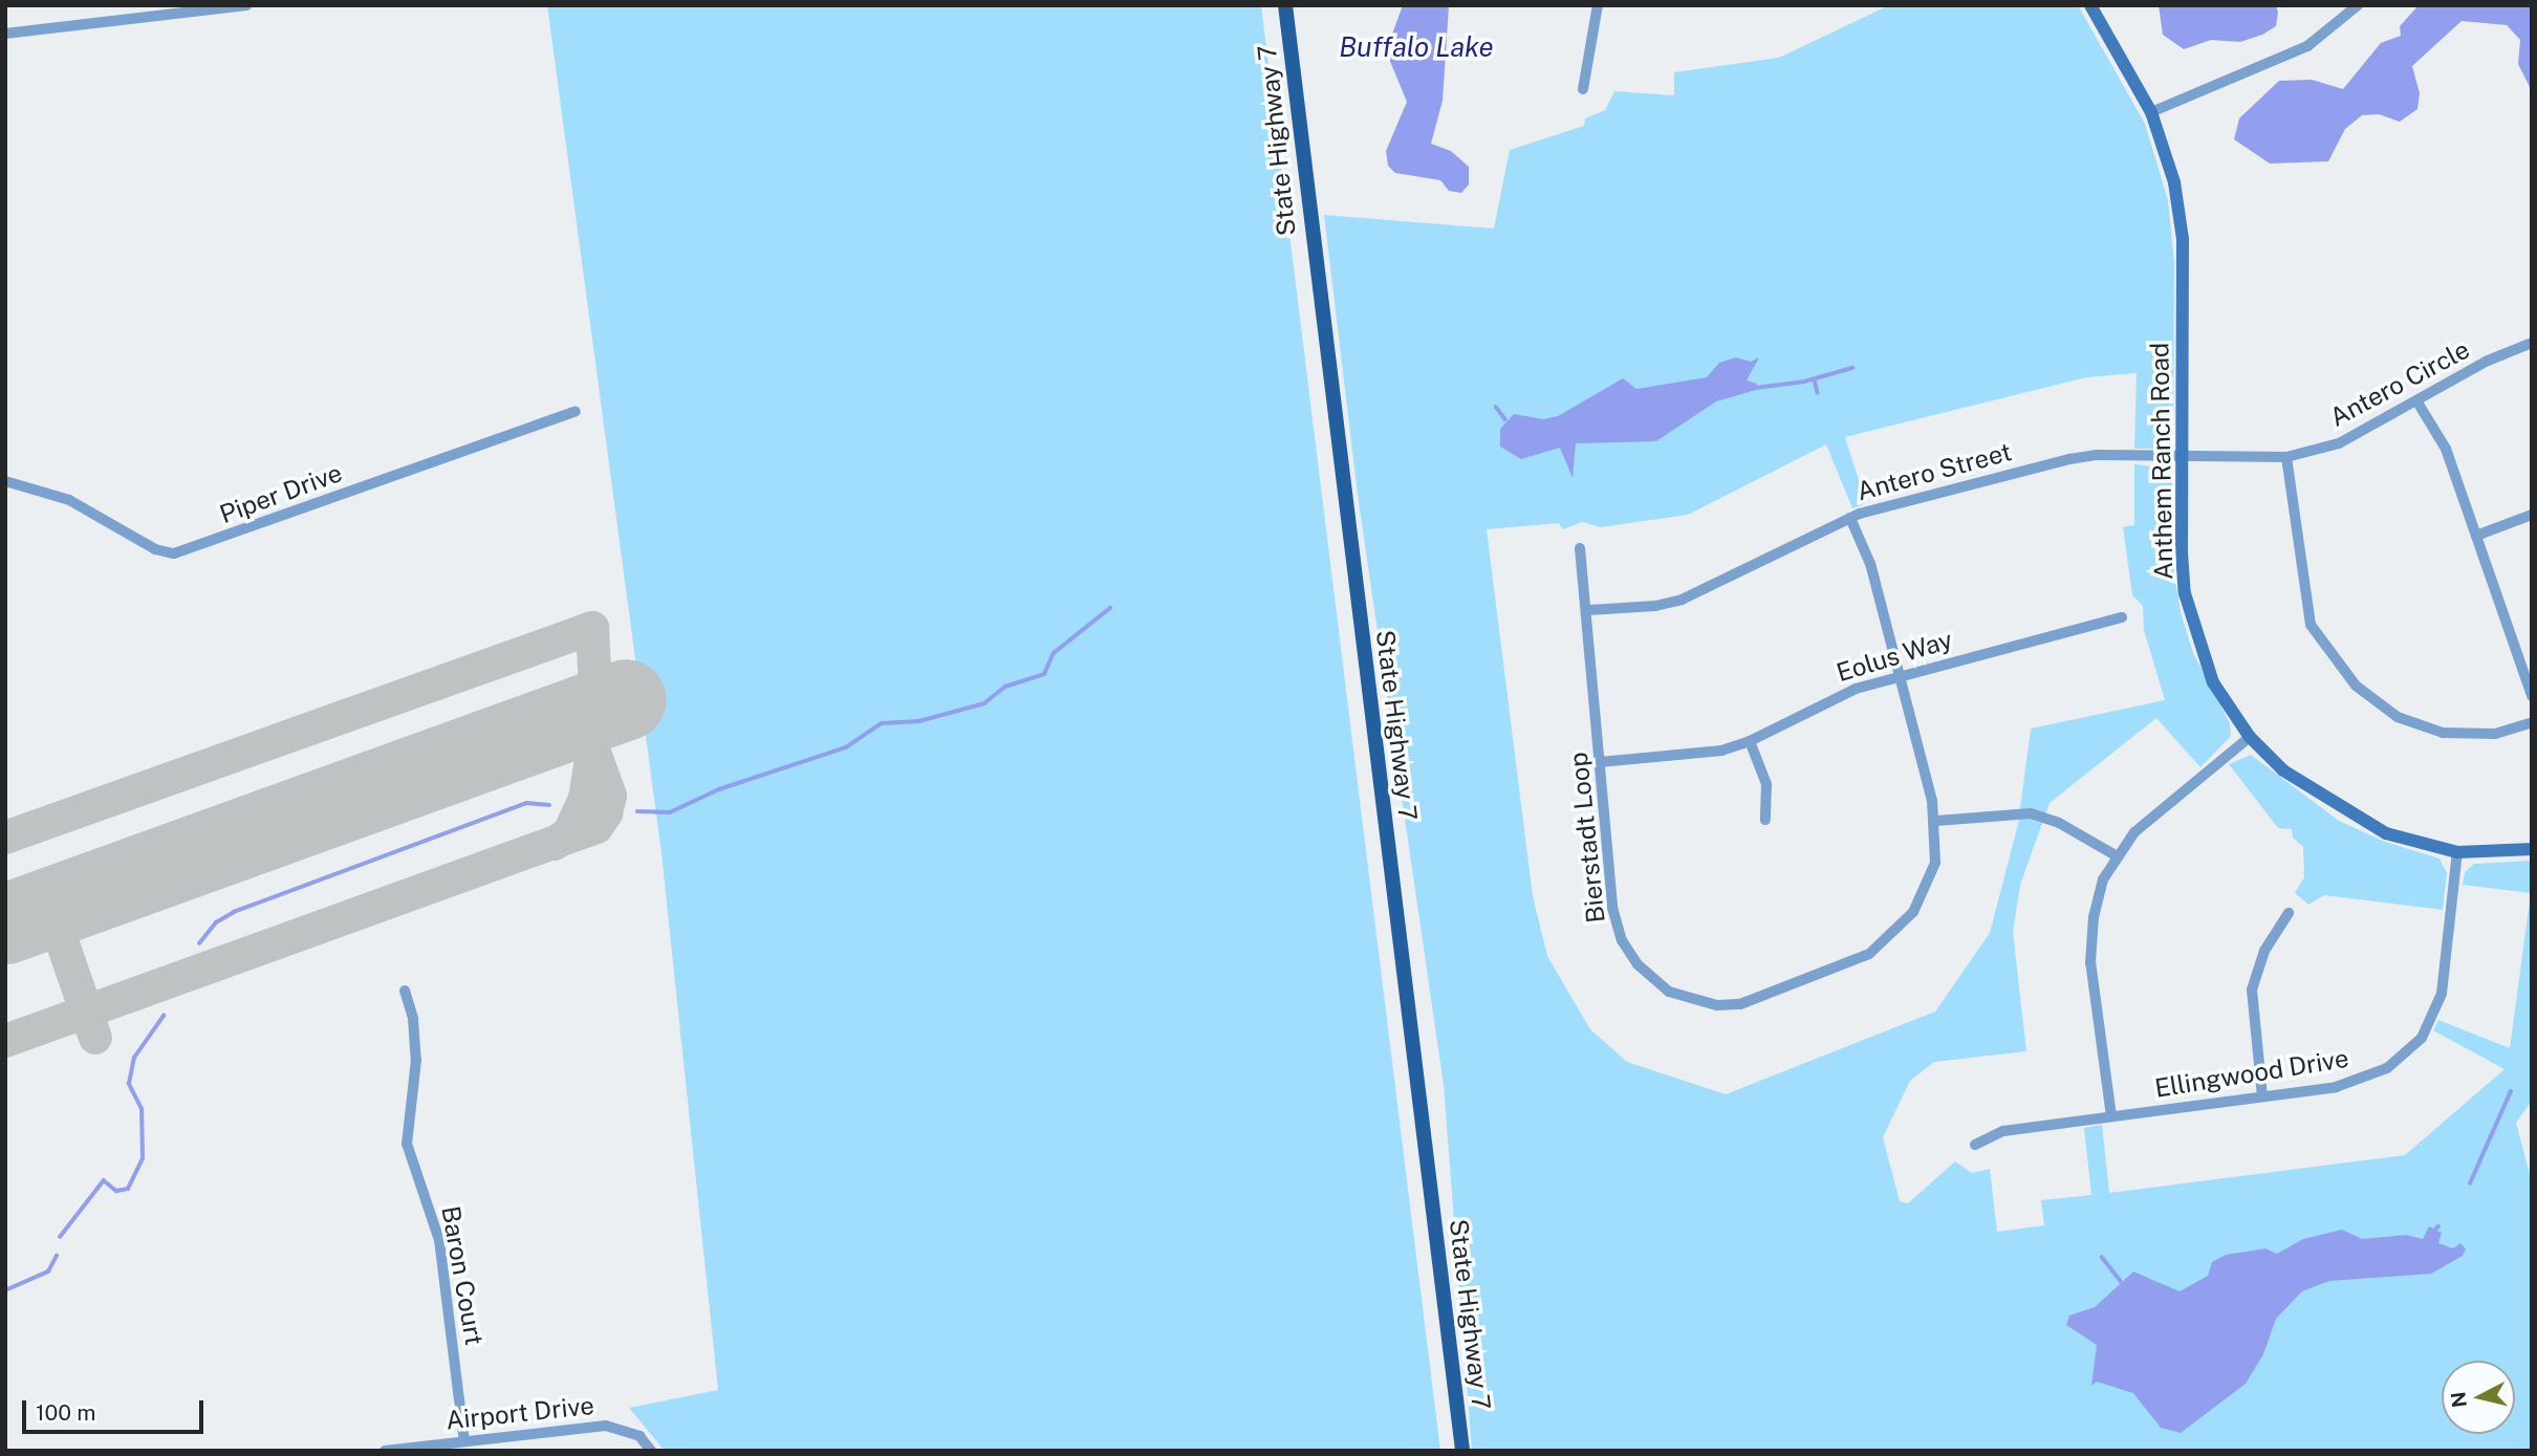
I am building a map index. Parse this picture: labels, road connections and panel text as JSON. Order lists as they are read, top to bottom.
{
  "streets": {
    "main road": ["State Highway 7"],
    "street": [
      "Antero Circle",
      "Anthem Ranch Road",
      "Antero Street",
      "Piper Drive",
      "Eolus Way",
      "Bierstadt Loop",
      "Ellingwood Drive",
      "Baron Court",
      "Airport Drive"
    ]
  },
  "crossings": [
    ["Antero Circle", "Anthem Ranch Road"],
    ["Antero Circle", "Antero Street"],
    ["Anthem Ranch Road", "Antero Street"],
    ["Anthem Ranch Road", "Ellingwood Drive"],
    ["Antero Street", "Bierstadt Loop"],
    ["Eolus Way", "Bierstadt Loop"],
    ["Baron Court", "Airport Drive"]
  ],
  "water": ["Buffalo Lake"],
  "scale_bar": "100 m",
  "north": "left"
}
